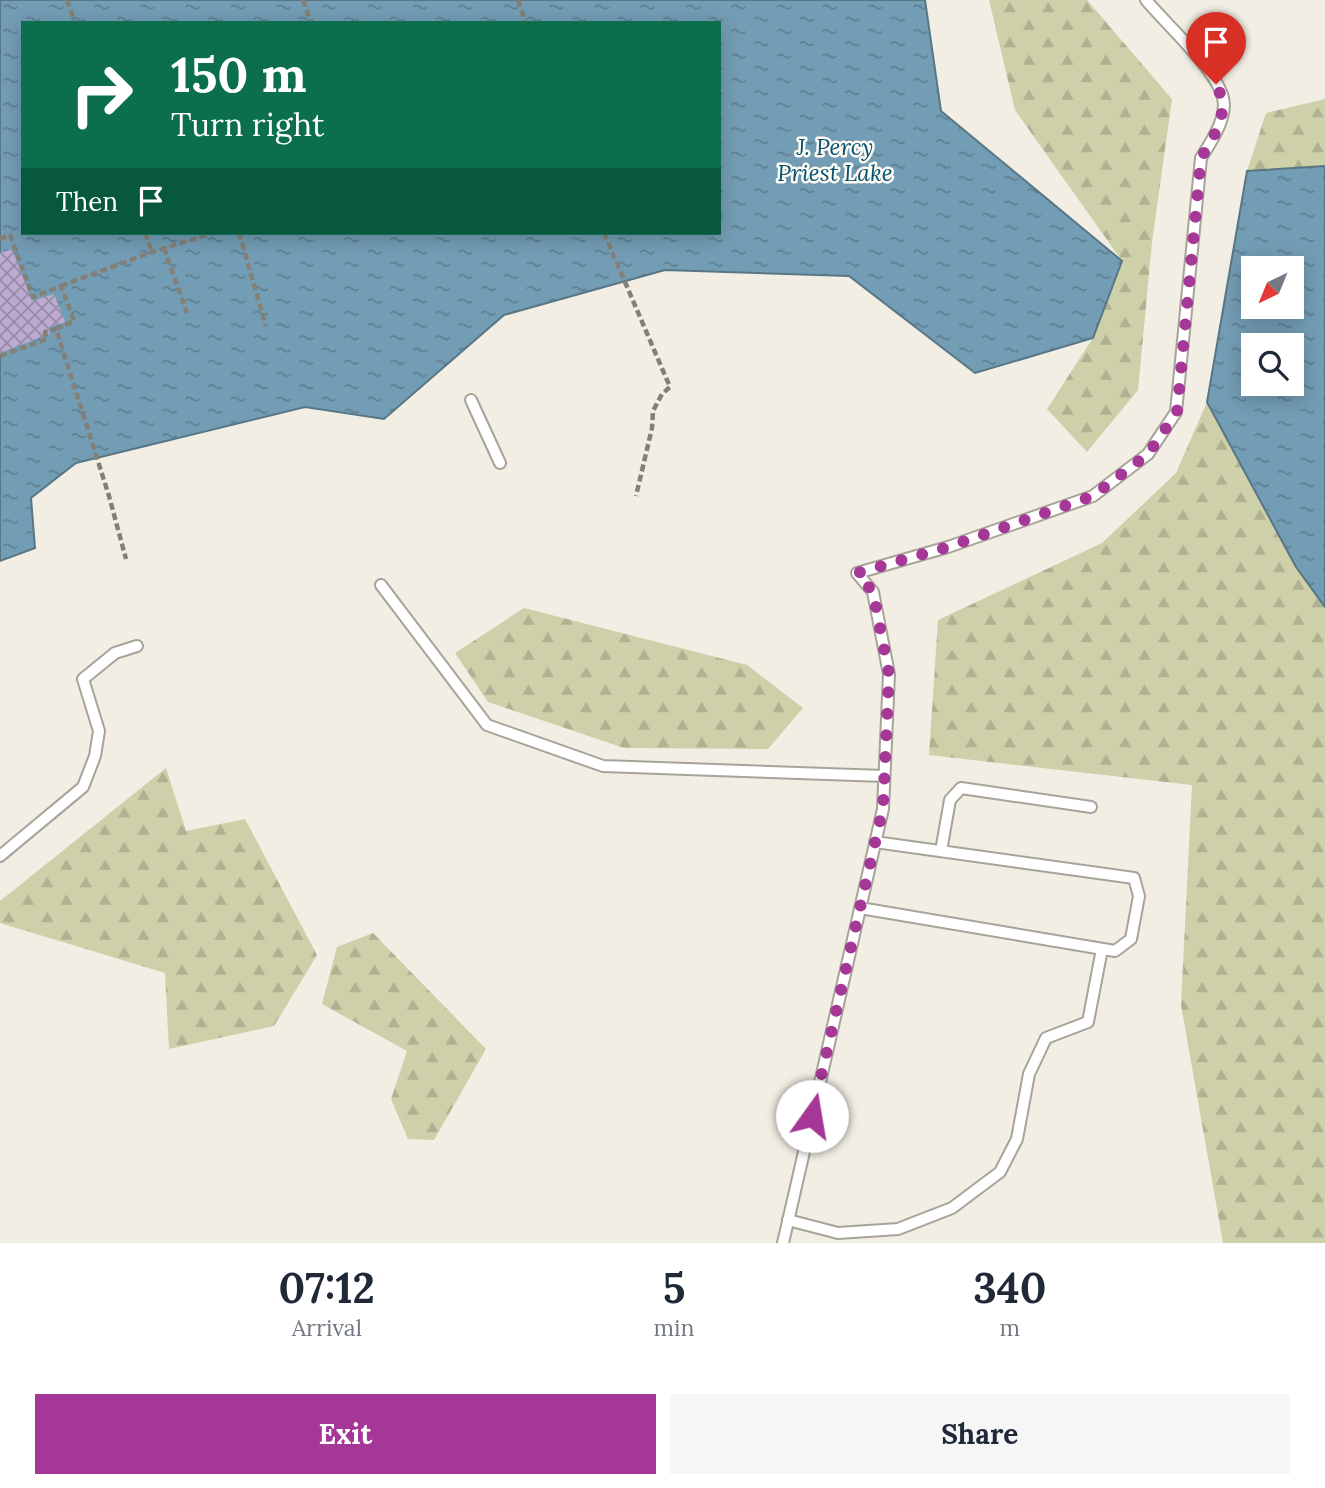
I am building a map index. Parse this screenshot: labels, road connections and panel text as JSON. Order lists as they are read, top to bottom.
{
  "water": ["J. Percy Priest Lake"],
  "north": "bottom left",
  "page": {
    "turn": ["150 m", "Turn right"],
    "then": "Then",
    "eta": [
      "07:12",
      "Arrival",
      "5",
      "min",
      "340",
      "m"
    ],
    "buttons": ["Exit", "Share"]
  }
}
